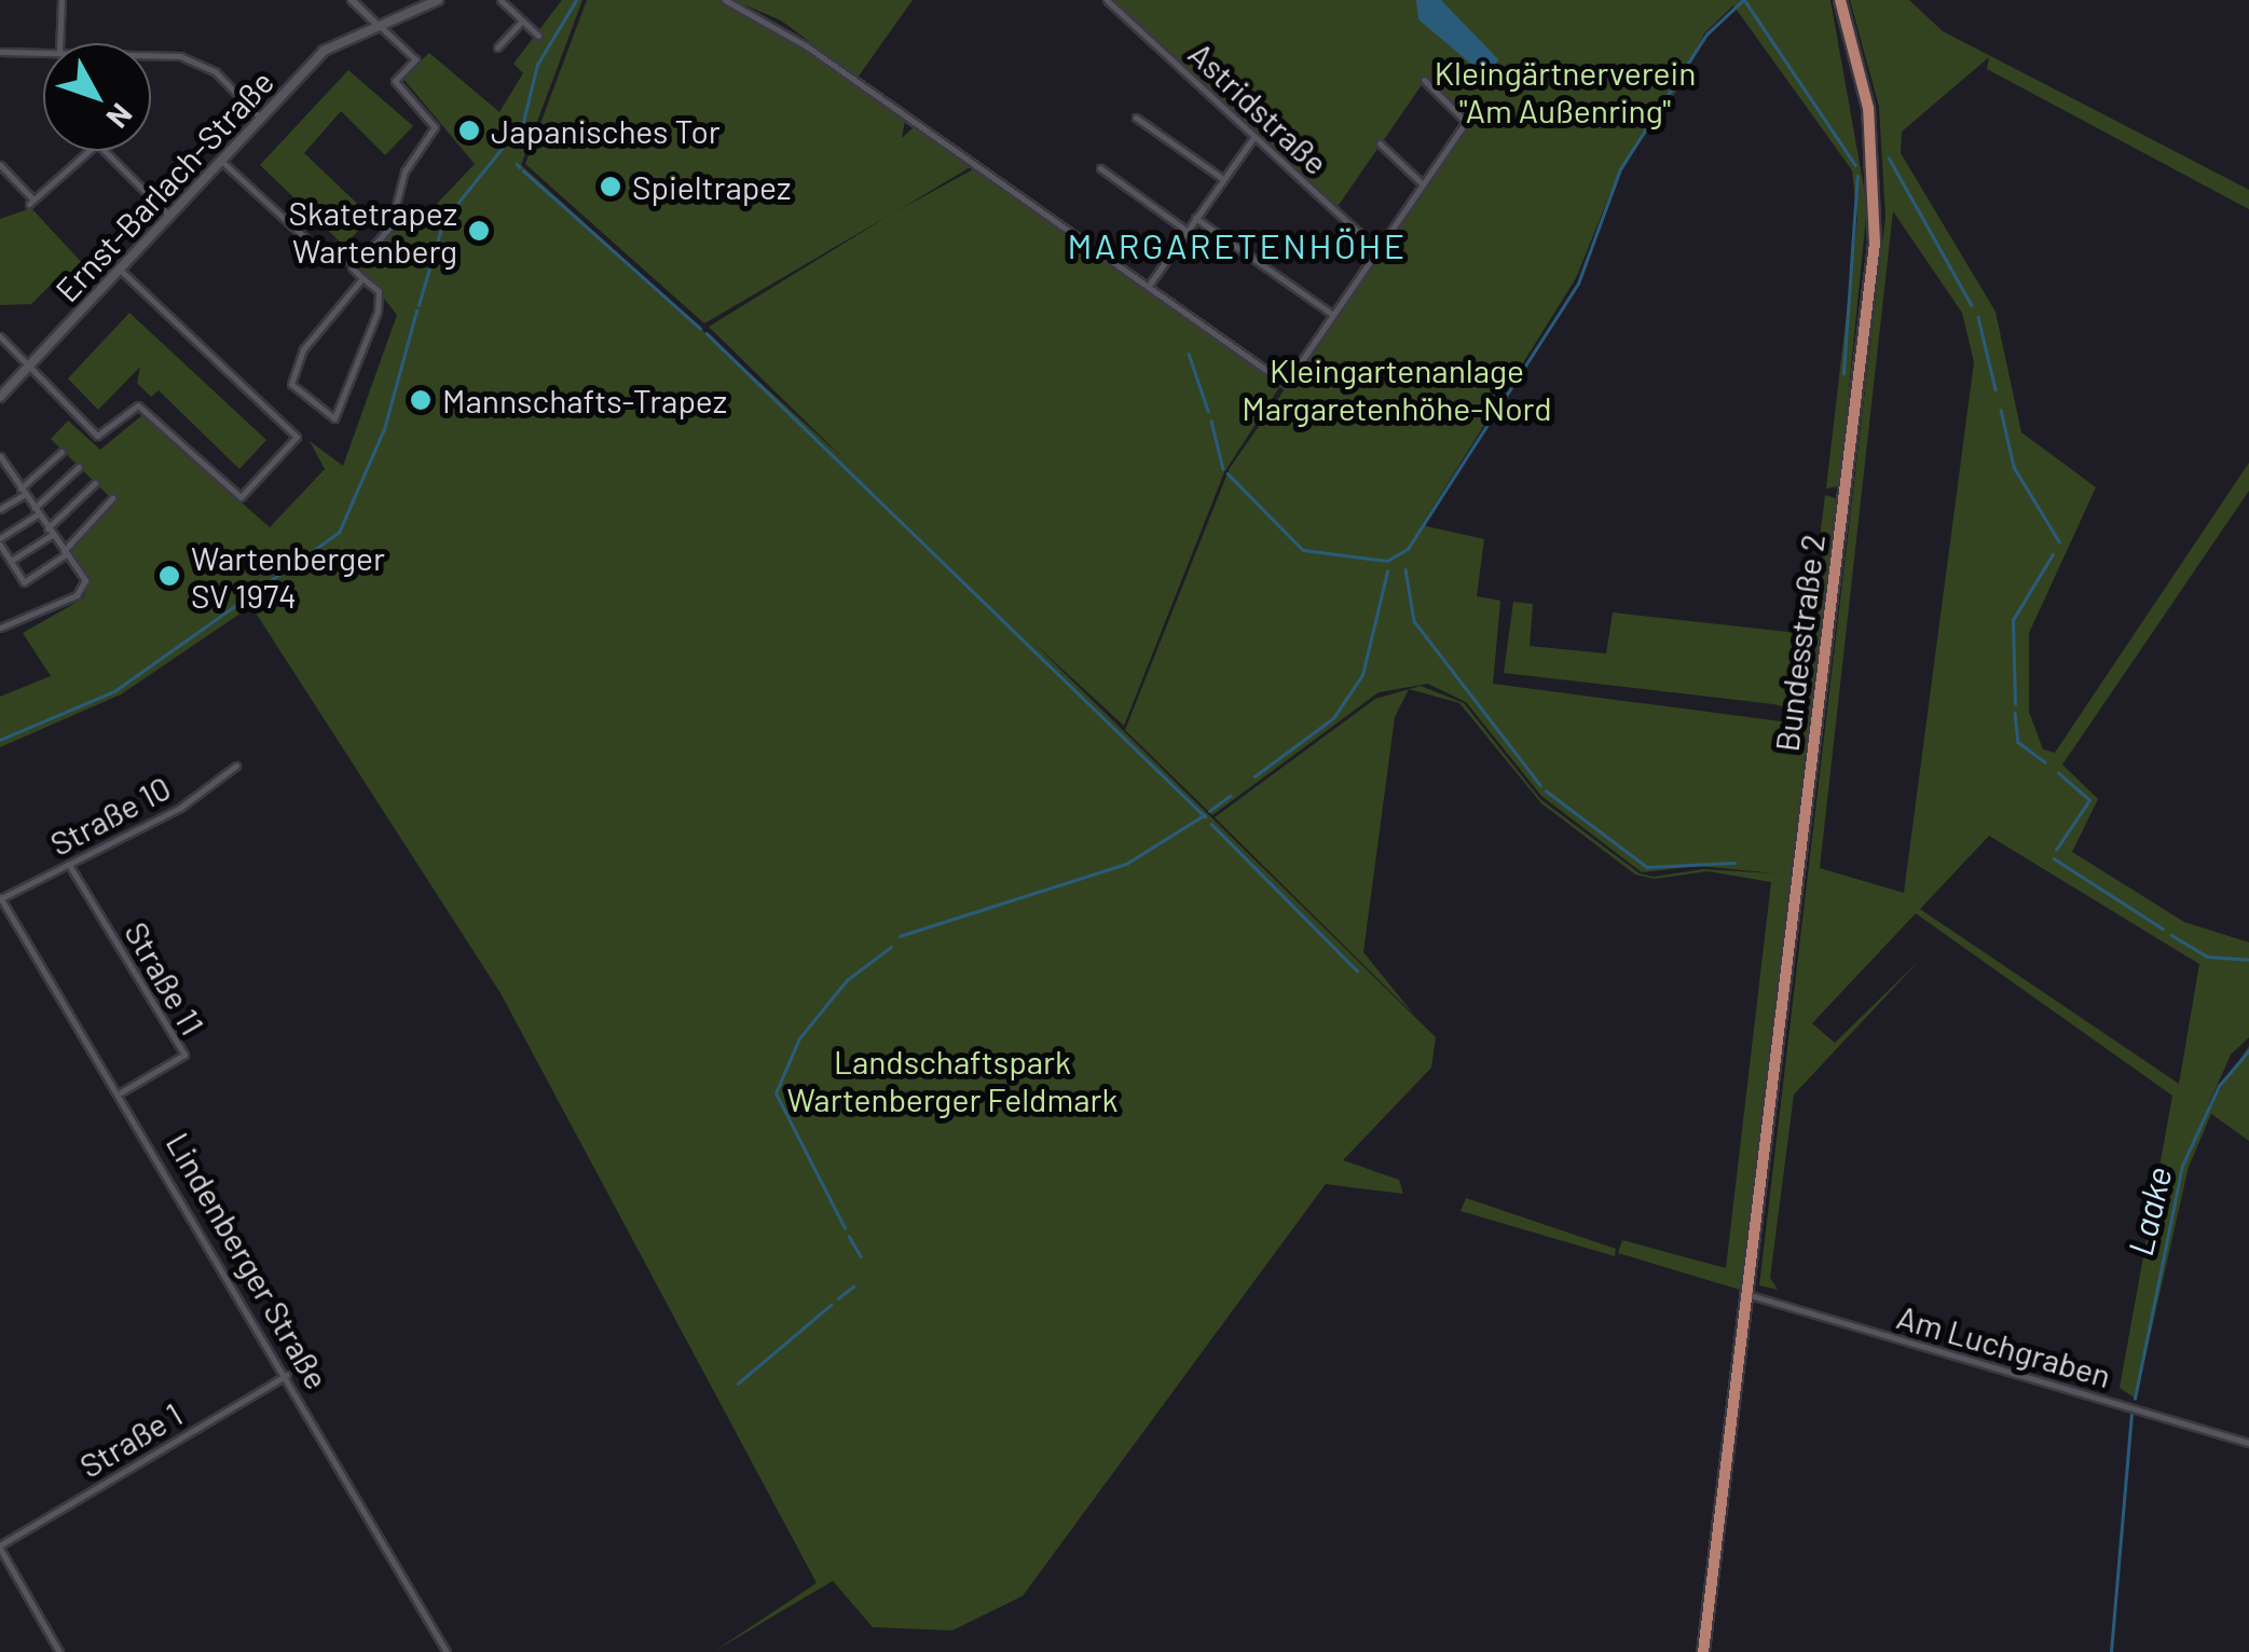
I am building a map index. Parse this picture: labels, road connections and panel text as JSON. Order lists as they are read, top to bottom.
{
  "streets": {
    "main road": ["Ernst-Barlach-Straße", "Bundesstraße 2"],
    "street": [
      "Astridstraße",
      "Straße 10",
      "Straße 11",
      "Lindenberger Straße",
      "Am Luchgraben",
      "Straße 1"
    ]
  },
  "crossings": [
    ["Bundesstraße 2", "Am Luchgraben"],
    ["Straße 10", "Straße 11"],
    ["Straße 10", "Lindenberger Straße"],
    ["Straße 11", "Lindenberger Straße"],
    ["Lindenberger Straße", "Straße 1"]
  ],
  "districts": ["MARGARETENHÖHE"],
  "water": ["Laake"],
  "parks": ["Kleingärtnerverein \"Am Außenring\"", "Kleingartenanlage Margaretenhöhe-Nord", "Landschaftspark Wartenberger Feldmark"],
  "places": [
    "Japanisches Tor",
    "Spieltrapez",
    "Skatetrapez Wartenberg",
    "Mannschafts-Trapez",
    "Wartenberger SV 1974"
  ],
  "north": "bottom right"
}
